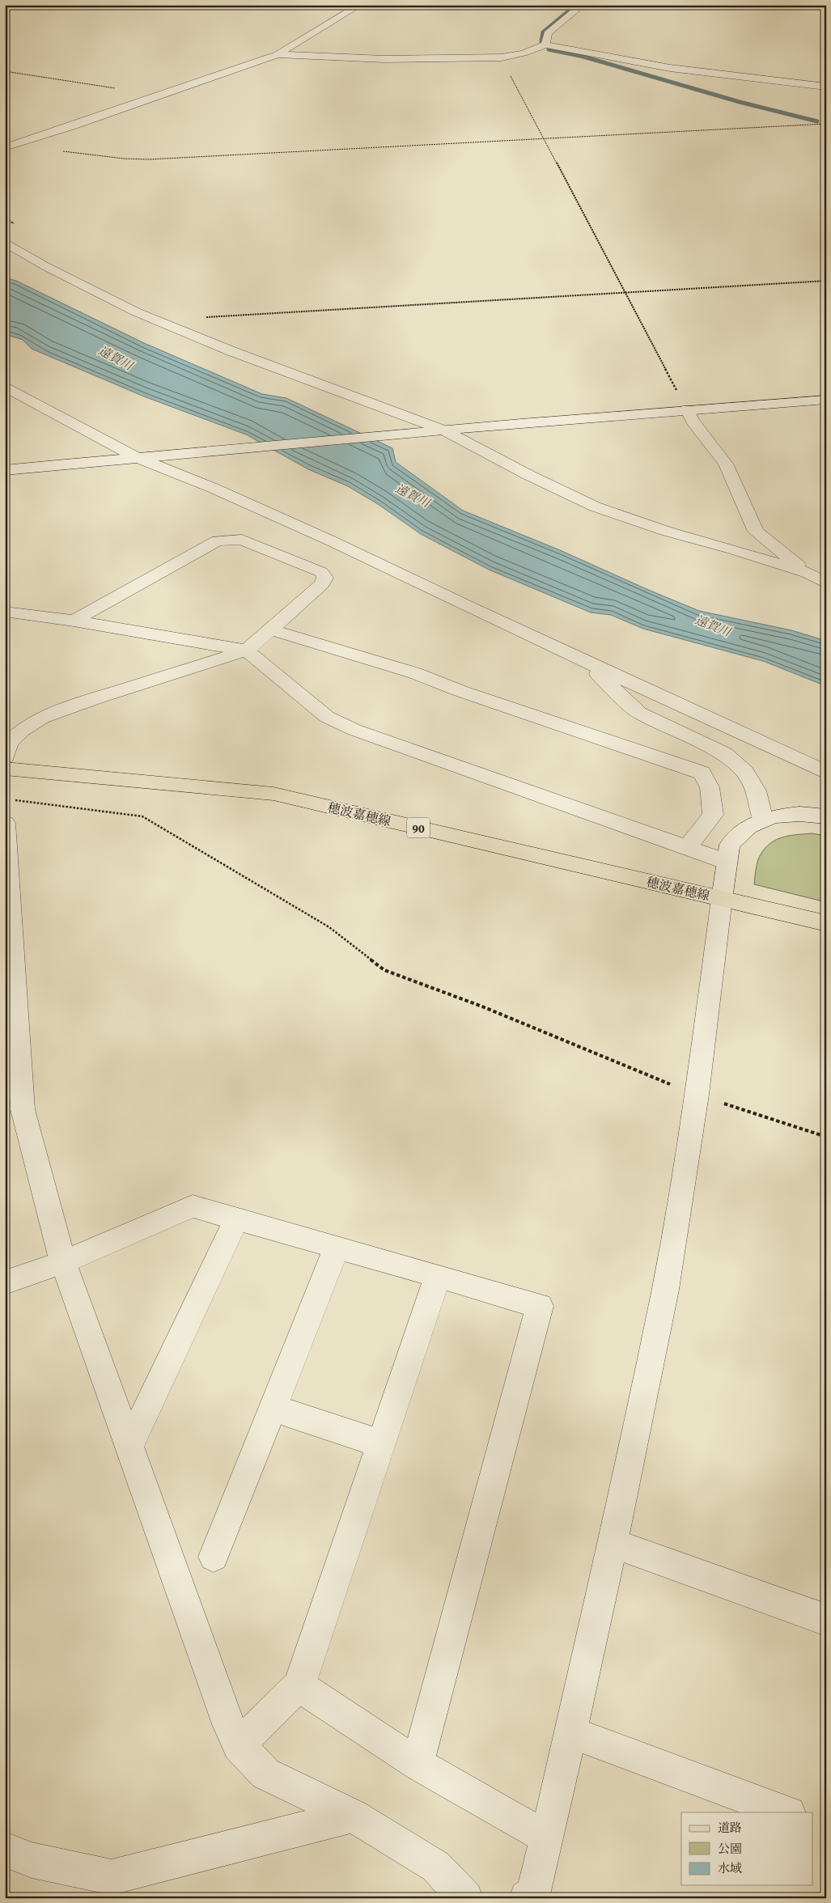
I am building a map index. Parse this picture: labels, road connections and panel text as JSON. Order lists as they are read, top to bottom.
{
  "streets": {
    "main road": ["穂波嘉穂線", "90"]
  },
  "water": ["遠賀川"],
  "legend": ["道路", "公園", "水域"]
}
